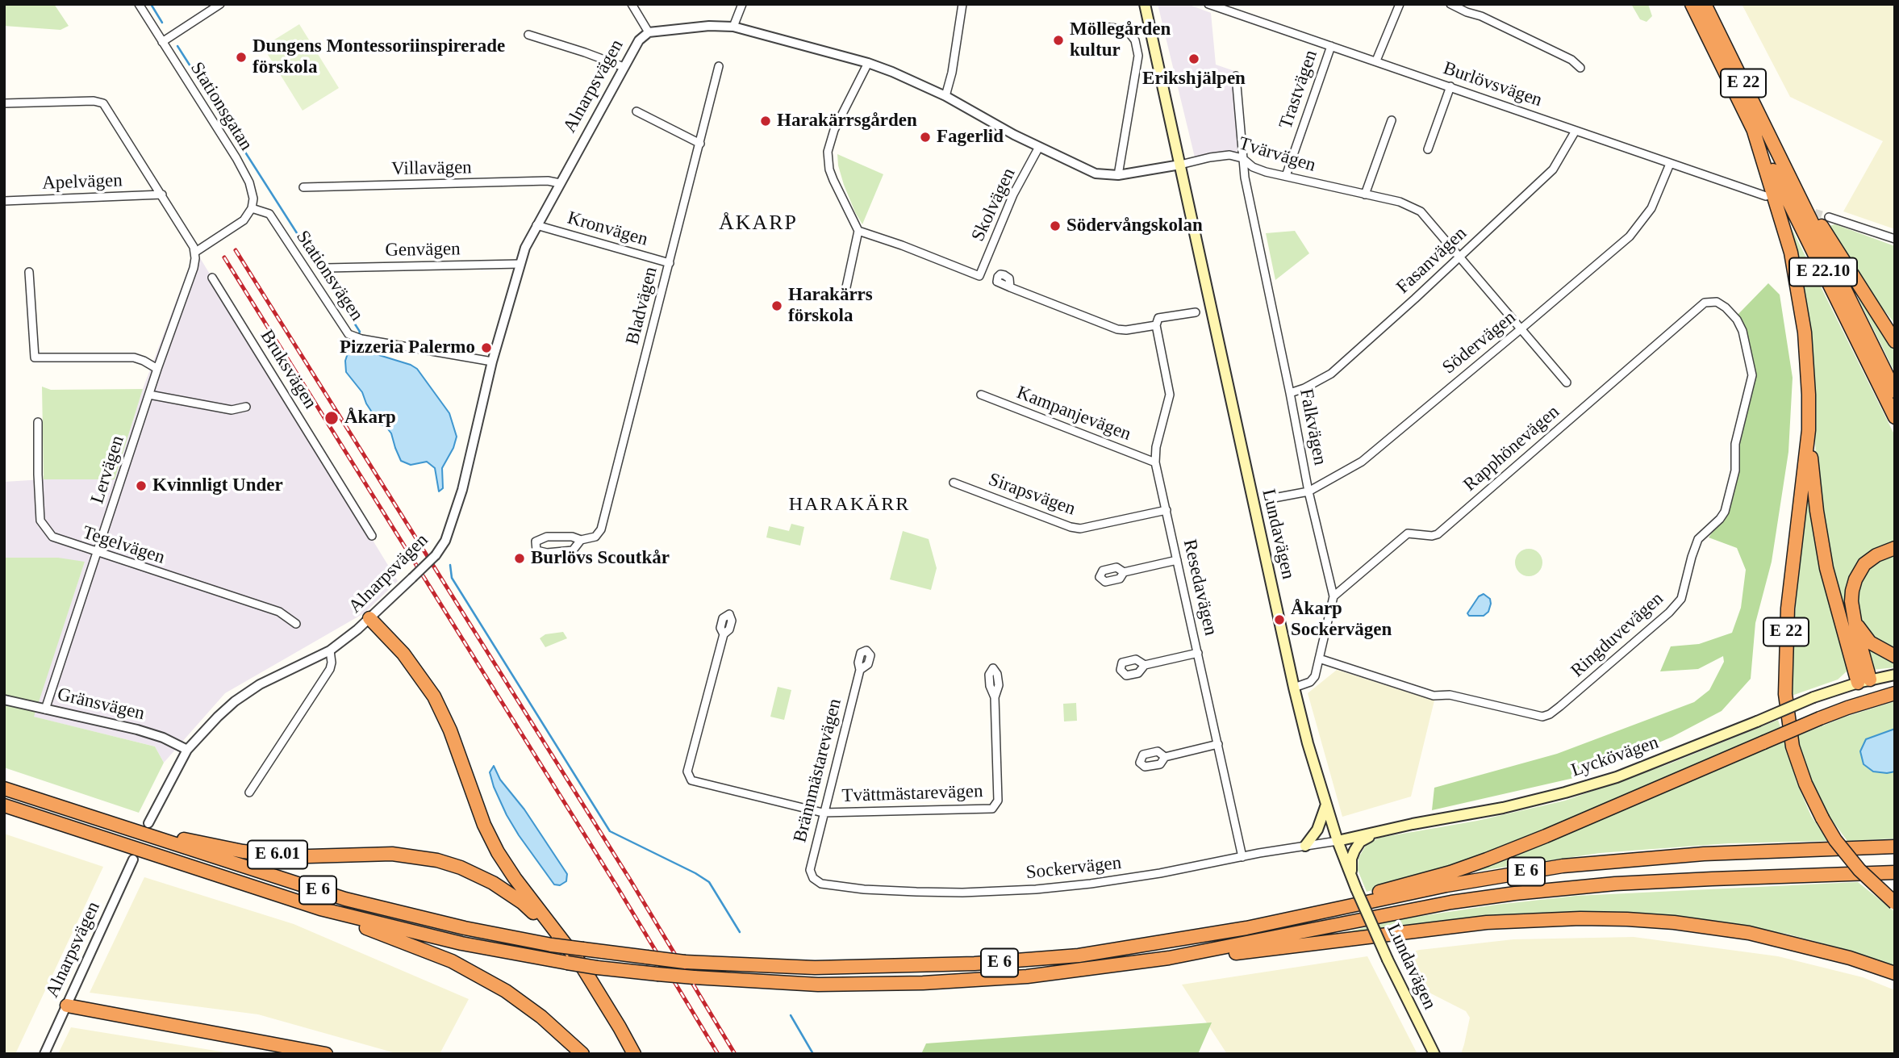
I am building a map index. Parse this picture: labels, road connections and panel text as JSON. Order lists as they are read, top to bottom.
{
  "streets": {
    "highway": [
      "E 22",
      "E 22.10",
      "E 6.01",
      "E 6"
    ],
    "main road": ["Lundavägen", "Lyckövägen"],
    "street": [
      "Burlövsvägen",
      "Alnarpsvägen",
      "Trastvägen",
      "Stationsgatan",
      "Tvärvägen",
      "Villavägen",
      "Apelvägen",
      "Skolvägen",
      "Kronvägen",
      "Genvägen",
      "Fasanvägen",
      "Stationsvägen",
      "Bladvägen",
      "Södervägen",
      "Bruksvägen",
      "Kampanjevägen",
      "Falkvägen",
      "Rapphönevägen",
      "Lervägen",
      "Sirapsvägen",
      "Tegelvägen",
      "Resedavägen",
      "Ringduvevägen",
      "Gränsvägen",
      "Brännmästarevägen",
      "Tvättmästarevägen",
      "Sockervägen"
    ]
  },
  "crossings": [
    ["E 22", "E 22.10"],
    ["Burlövsvägen", "Trastvägen"],
    ["Burlövsvägen", "Fasanvägen"],
    ["Burlövsvägen", "Södervägen"],
    ["Alnarpsvägen", "Tvärvägen"],
    ["Alnarpsvägen", "Villavägen"],
    ["Alnarpsvägen", "Skolvägen"],
    ["Alnarpsvägen", "Kronvägen"],
    ["Alnarpsvägen", "Genvägen"],
    ["Alnarpsvägen", "Stationsvägen"],
    ["Alnarpsvägen", "Lundavägen"],
    ["Alnarpsvägen", "Gränsvägen"],
    ["Trastvägen", "Tvärvägen"],
    ["Stationsgatan", "Stationsvägen"],
    ["Tvärvägen", "Fasanvägen"],
    ["Tvärvägen", "Södervägen"],
    ["Tvärvägen", "Falkvägen"],
    ["Tvärvägen", "Lundavägen"],
    ["Kronvägen", "Bladvägen"],
    ["Fasanvägen", "Falkvägen"],
    ["Södervägen", "Falkvägen"],
    ["Kampanjevägen", "Resedavägen"],
    ["Falkvägen", "Rapphönevägen"],
    ["Falkvägen", "Lundavägen"],
    ["Falkvägen", "Ringduvevägen"],
    ["Rapphönevägen", "Ringduvevägen"],
    ["Lervägen", "Tegelvägen"],
    ["Lervägen", "Gränsvägen"],
    ["Sirapsvägen", "Resedavägen"],
    ["Lundavägen", "Lyckövägen"],
    ["Lundavägen", "Sockervägen"],
    ["Resedavägen", "Sockervägen"],
    ["Lyckövägen", "Sockervägen"],
    ["Brännmästarevägen", "Tvättmästarevägen"],
    ["Brännmästarevägen", "Sockervägen"],
    ["E 6.01", "E 6"]
  ],
  "districts": ["ÅKARP", "HARAKÄRR"],
  "places": [
    "Möllegården kultur",
    "Dungens Montessoriinspirerade förskola",
    "Erikshjälpen",
    "Harakärrsgården",
    "Fagerlid",
    "Södervångskolan",
    "Harakärrs förskola",
    "Pizzeria Palermo",
    "Åkarp",
    "Kvinnligt Under",
    "Burlövs Scoutkår",
    "Åkarp Sockervägen"
  ]
}
